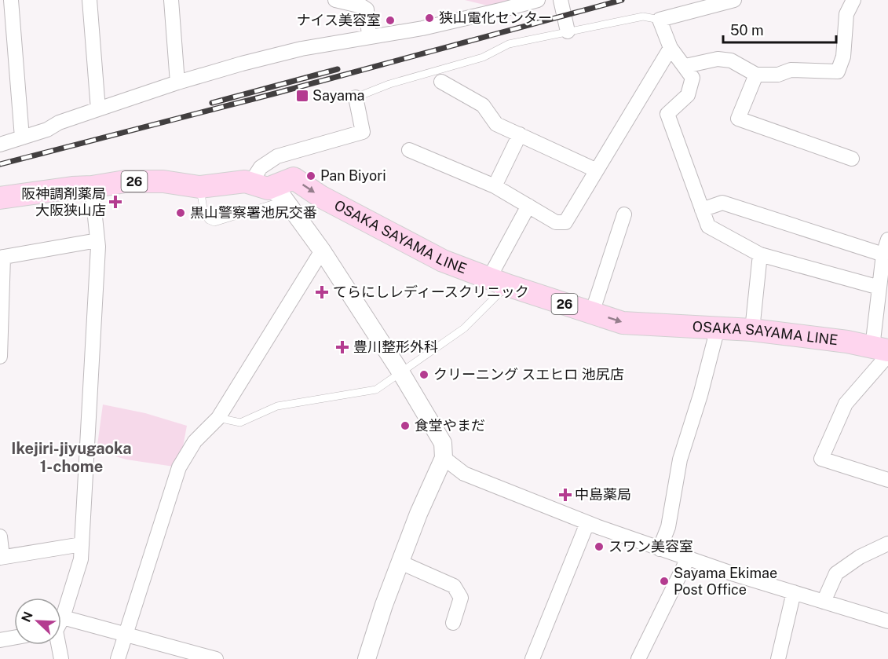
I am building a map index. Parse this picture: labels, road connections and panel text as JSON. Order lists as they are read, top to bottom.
{
  "streets": {
    "main road": ["26", "OSAKA SAYAMA LINE"]
  },
  "one_way": ["OSAKA SAYAMA LINE"],
  "districts": ["Ikejiri-jiyugaoka 1-chome"],
  "places": {
    "other": [
      "狭山電化センター",
      "ナイス美容室",
      "Pan Biyori",
      "黒山警察署池尻交番",
      "クリーニング スエヒロ 池尻店",
      "食堂やまだ",
      "スワン美容室",
      "Sayama Ekimae Post Office"
    ],
    "transit": ["Sayama"],
    "health": [
      "阪神調剤薬局 大阪狭山店",
      "てらにしレディースクリニック",
      "豊川整形外科",
      "中島薬局"
    ]
  },
  "scale_bar": "50 m",
  "north": "top left"
}
